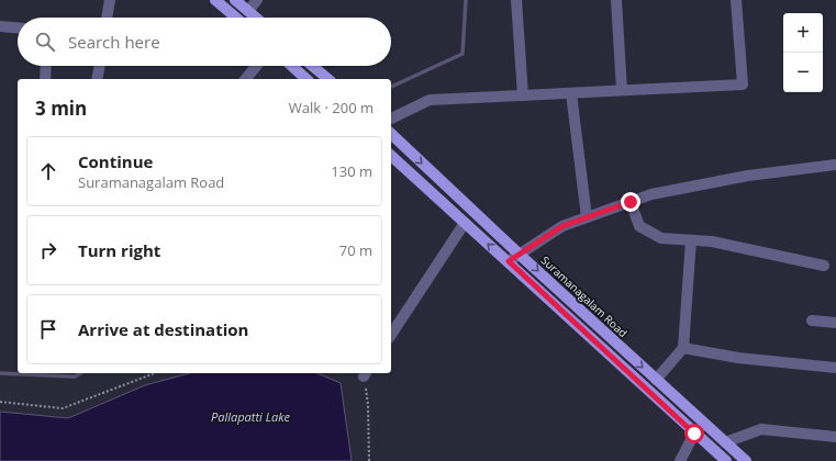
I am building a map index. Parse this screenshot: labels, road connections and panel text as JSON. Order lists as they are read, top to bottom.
{
  "streets": {
    "main road": ["Suramanagalam Road"]
  },
  "water": ["Pallapatti Lake"],
  "page": {
    "map_buttons": ["+", "−"],
    "search": "Search here",
    "heading": ["3 min", "Walk · 200 m"],
    "list": [
      ["Continue", "Suramanagalam Road", "130 m"],
      ["Turn right", "70 m"],
      "Arrive at destination"
    ]
  }
}
